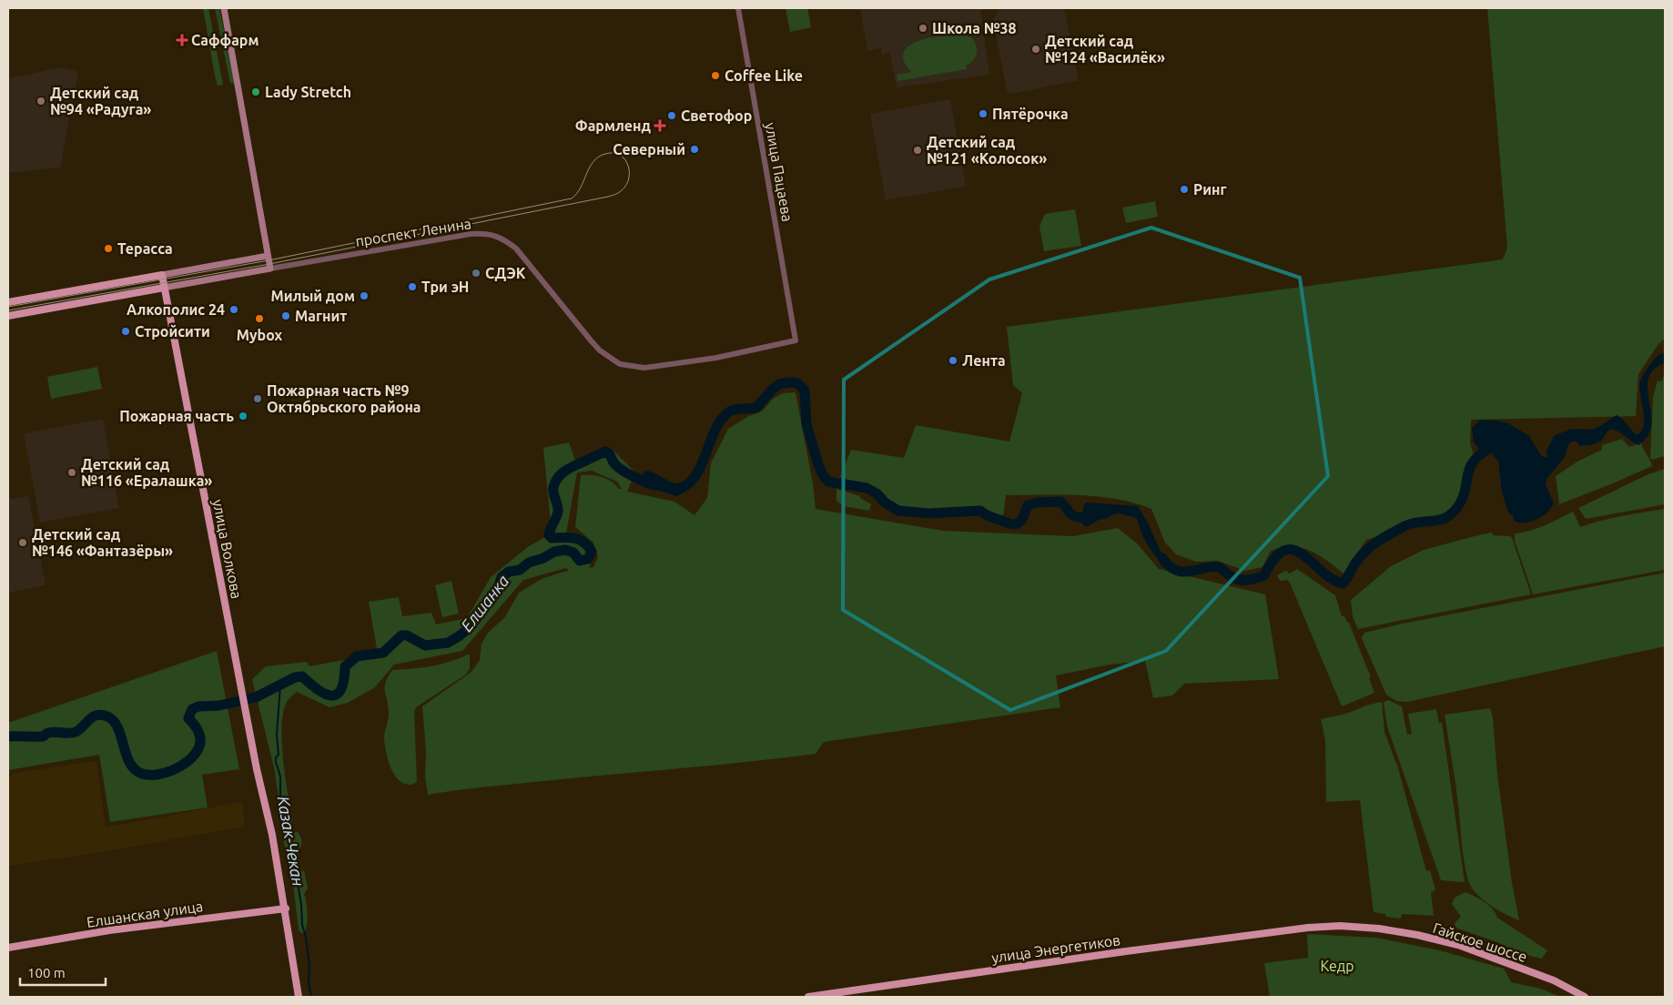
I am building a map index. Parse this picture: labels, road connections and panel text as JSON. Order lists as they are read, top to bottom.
{
  "streets": {
    "main road": [
      "проспект Ленина",
      "улица Волкова",
      "Елшанская улица",
      "Гайское шоссе",
      "улица Энергетиков"
    ],
    "street": ["улица Пацаева"]
  },
  "crossings": [
    ["улица Пацаева", "проспект Ленина"],
    ["проспект Ленина", "улица Волкова"],
    ["улица Волкова", "Елшанская улица"],
    ["Гайское шоссе", "улица Энергетиков"]
  ],
  "water": ["Елшанка", "Казак-Чекан"],
  "parks": ["Кедр"],
  "places": {
    "other": [
      "Школа №38",
      "Детский сад №124 «Василёк»",
      "Coffee Like",
      "Lady Stretch",
      "Детский сад №94 «Радуга»",
      "Пятёрочка",
      "Светофор",
      "Северный",
      "Детский сад №121 «Колосок»",
      "Ринг",
      "Терасса",
      "СДЭК",
      "Три эН",
      "Милый дом",
      "Алкополис 24",
      "Магнит",
      "Mybox",
      "Стройсити",
      "Лента",
      "Пожарная часть №9 Октябрьского района",
      "Пожарная часть",
      "Детский сад №116 «Ералашка»",
      "Детский сад №146 «Фантазёры»"
    ],
    "health": ["Саффарм", "Фармленд"]
  },
  "scale_bar": "100 m"
}
